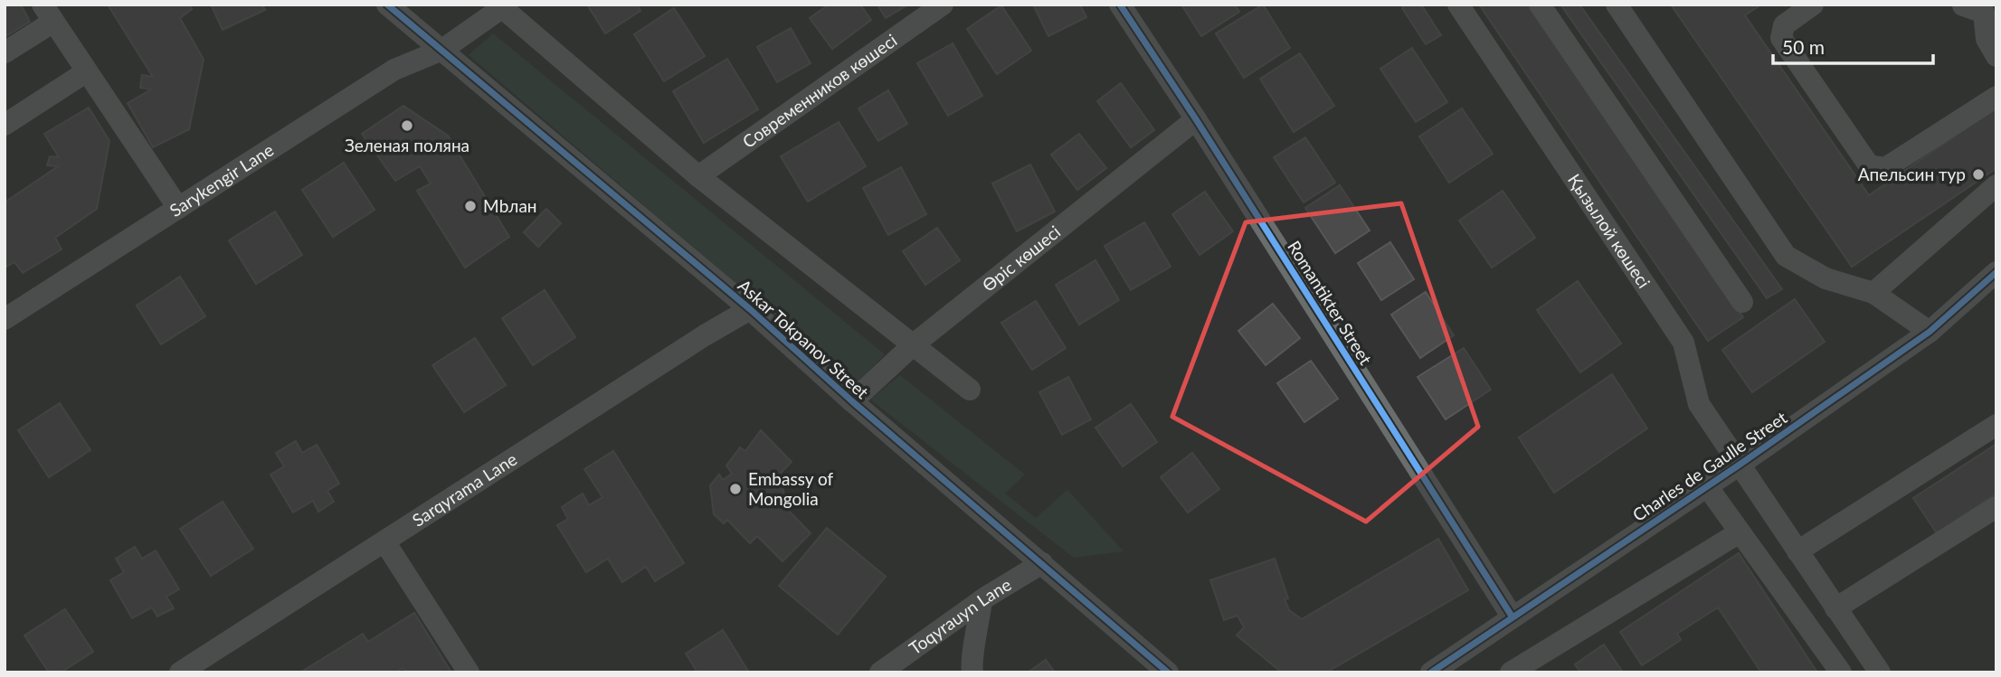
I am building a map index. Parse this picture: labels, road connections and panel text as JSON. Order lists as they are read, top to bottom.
{
  "streets": {
    "street": [
      "Современников көшесі",
      "Sarykengir Lane",
      "Қызылой көшесі",
      "Өріс көшесі",
      "Romantikter Street",
      "Askar Tokpanov Street",
      "Charles de Gaulle Street",
      "Sarqyrama Lane",
      "Toqyrauyn Lane"
    ]
  },
  "crossings": [
    ["Sarykengir Lane", "Askar Tokpanov Street"],
    ["Қызылой көшесі", "Charles de Gaulle Street"],
    ["Өріс көшесі", "Romantikter Street"],
    ["Өріс көшесі", "Askar Tokpanov Street"],
    ["Romantikter Street", "Charles de Gaulle Street"],
    ["Askar Tokpanov Street", "Sarqyrama Lane"],
    ["Askar Tokpanov Street", "Toqyrauyn Lane"]
  ],
  "places": [
    "Зеленая поляна",
    "Апельсин тур",
    "Мbлан",
    "Embassy of Mongolia"
  ],
  "scale_bar": "50 m"
}
